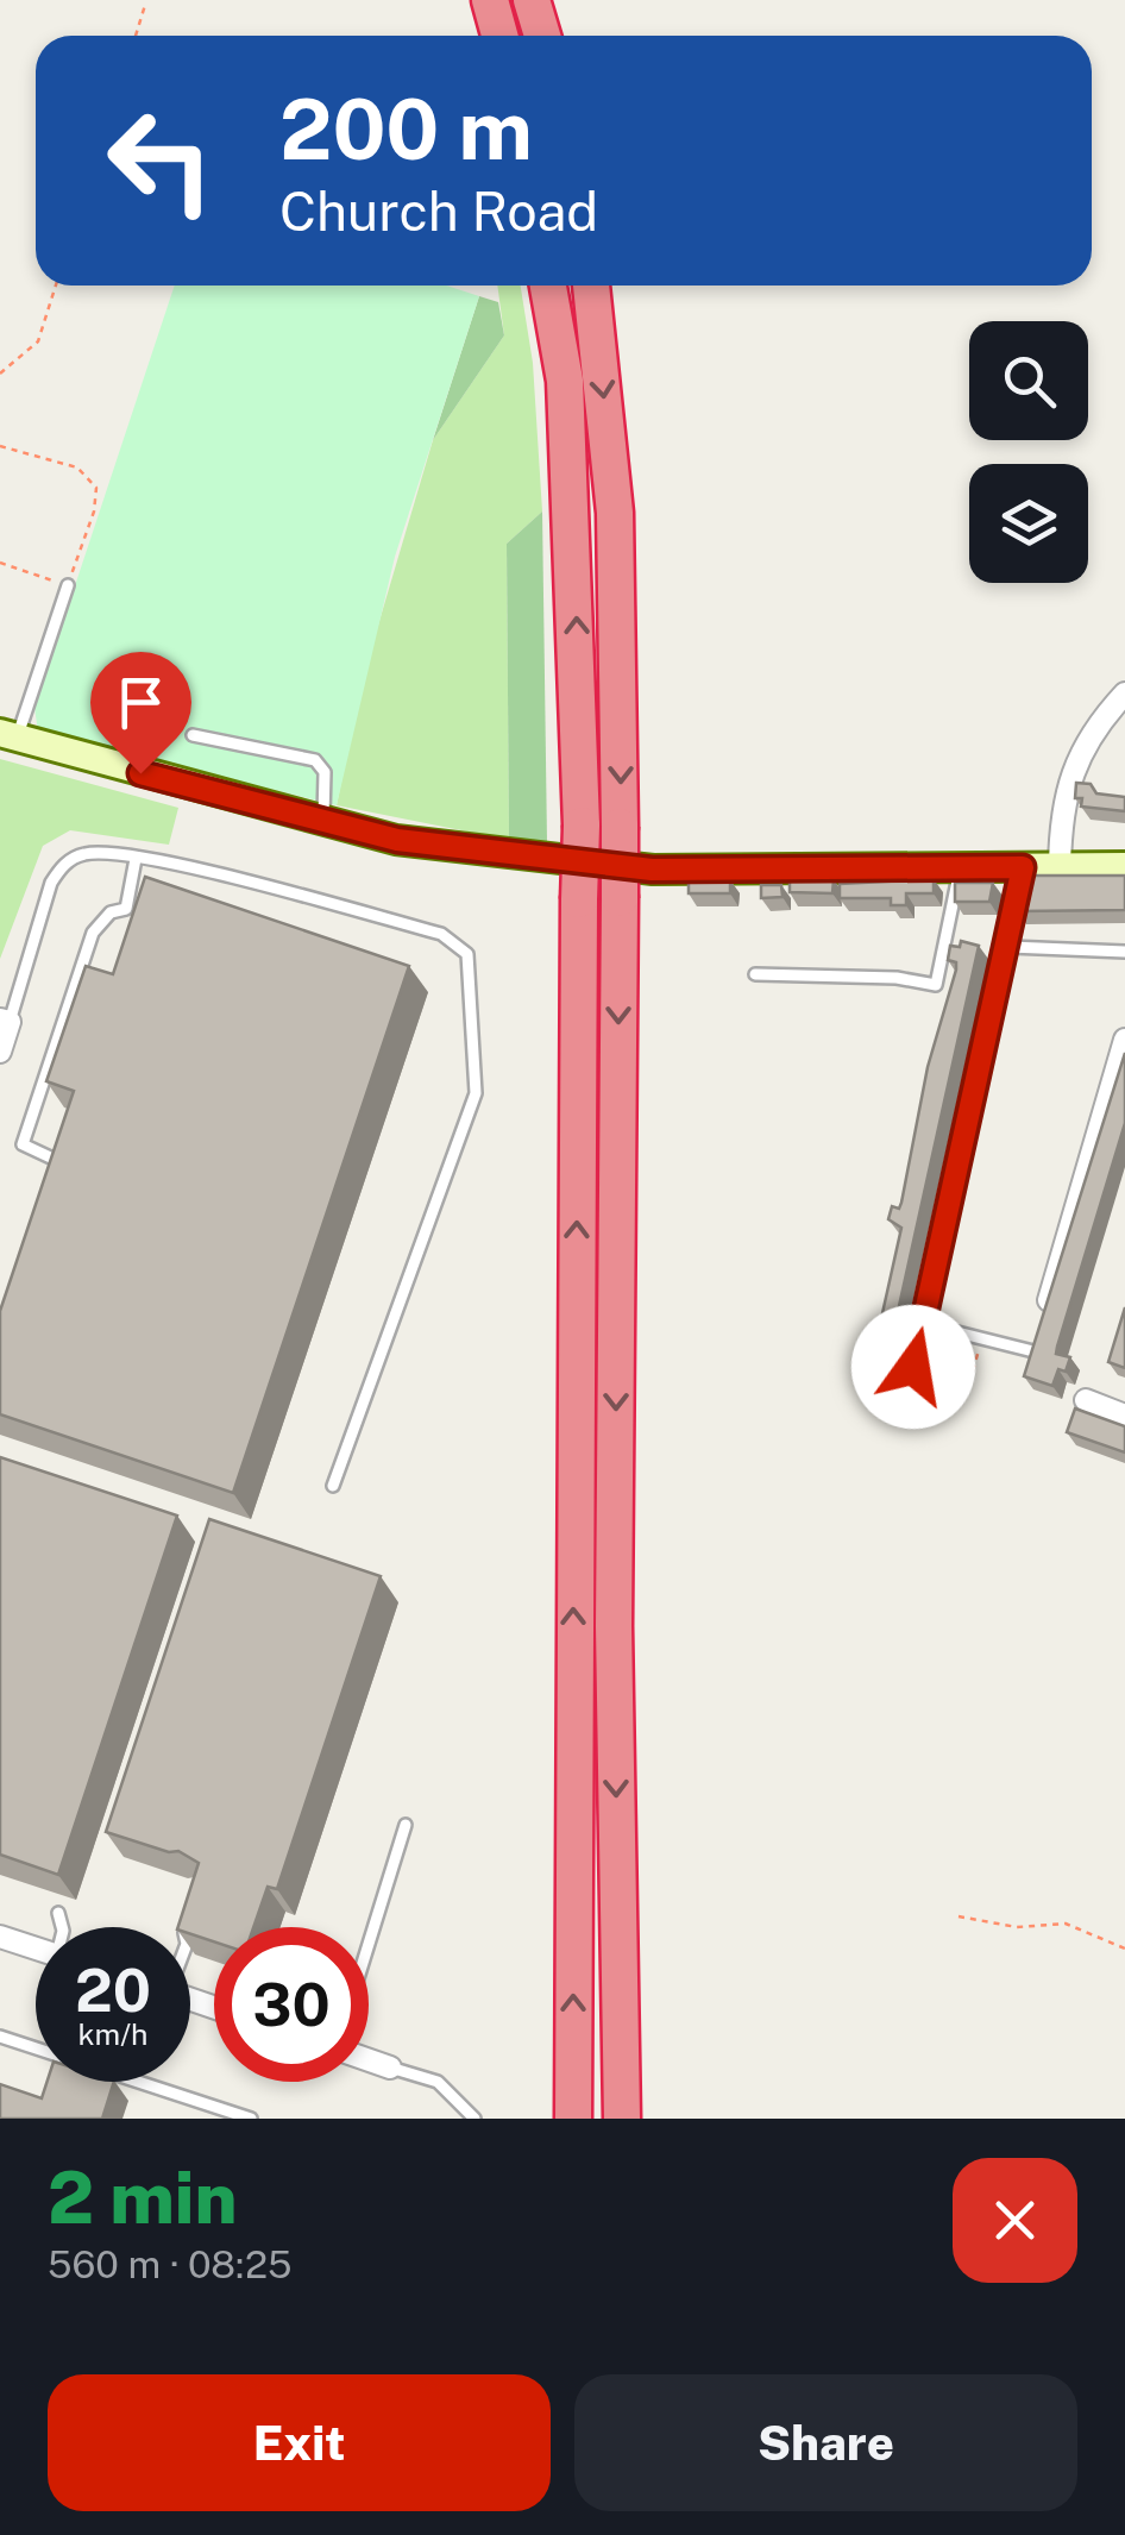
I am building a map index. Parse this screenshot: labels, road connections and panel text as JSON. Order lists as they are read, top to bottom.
{
  "page": {
    "turn": ["200 m", "Church Road"],
    "speed": "20 km/h",
    "limit": "30",
    "heading": ["2 min", "560 m · 08:25"],
    "buttons": ["Exit", "Share"]
  }
}
